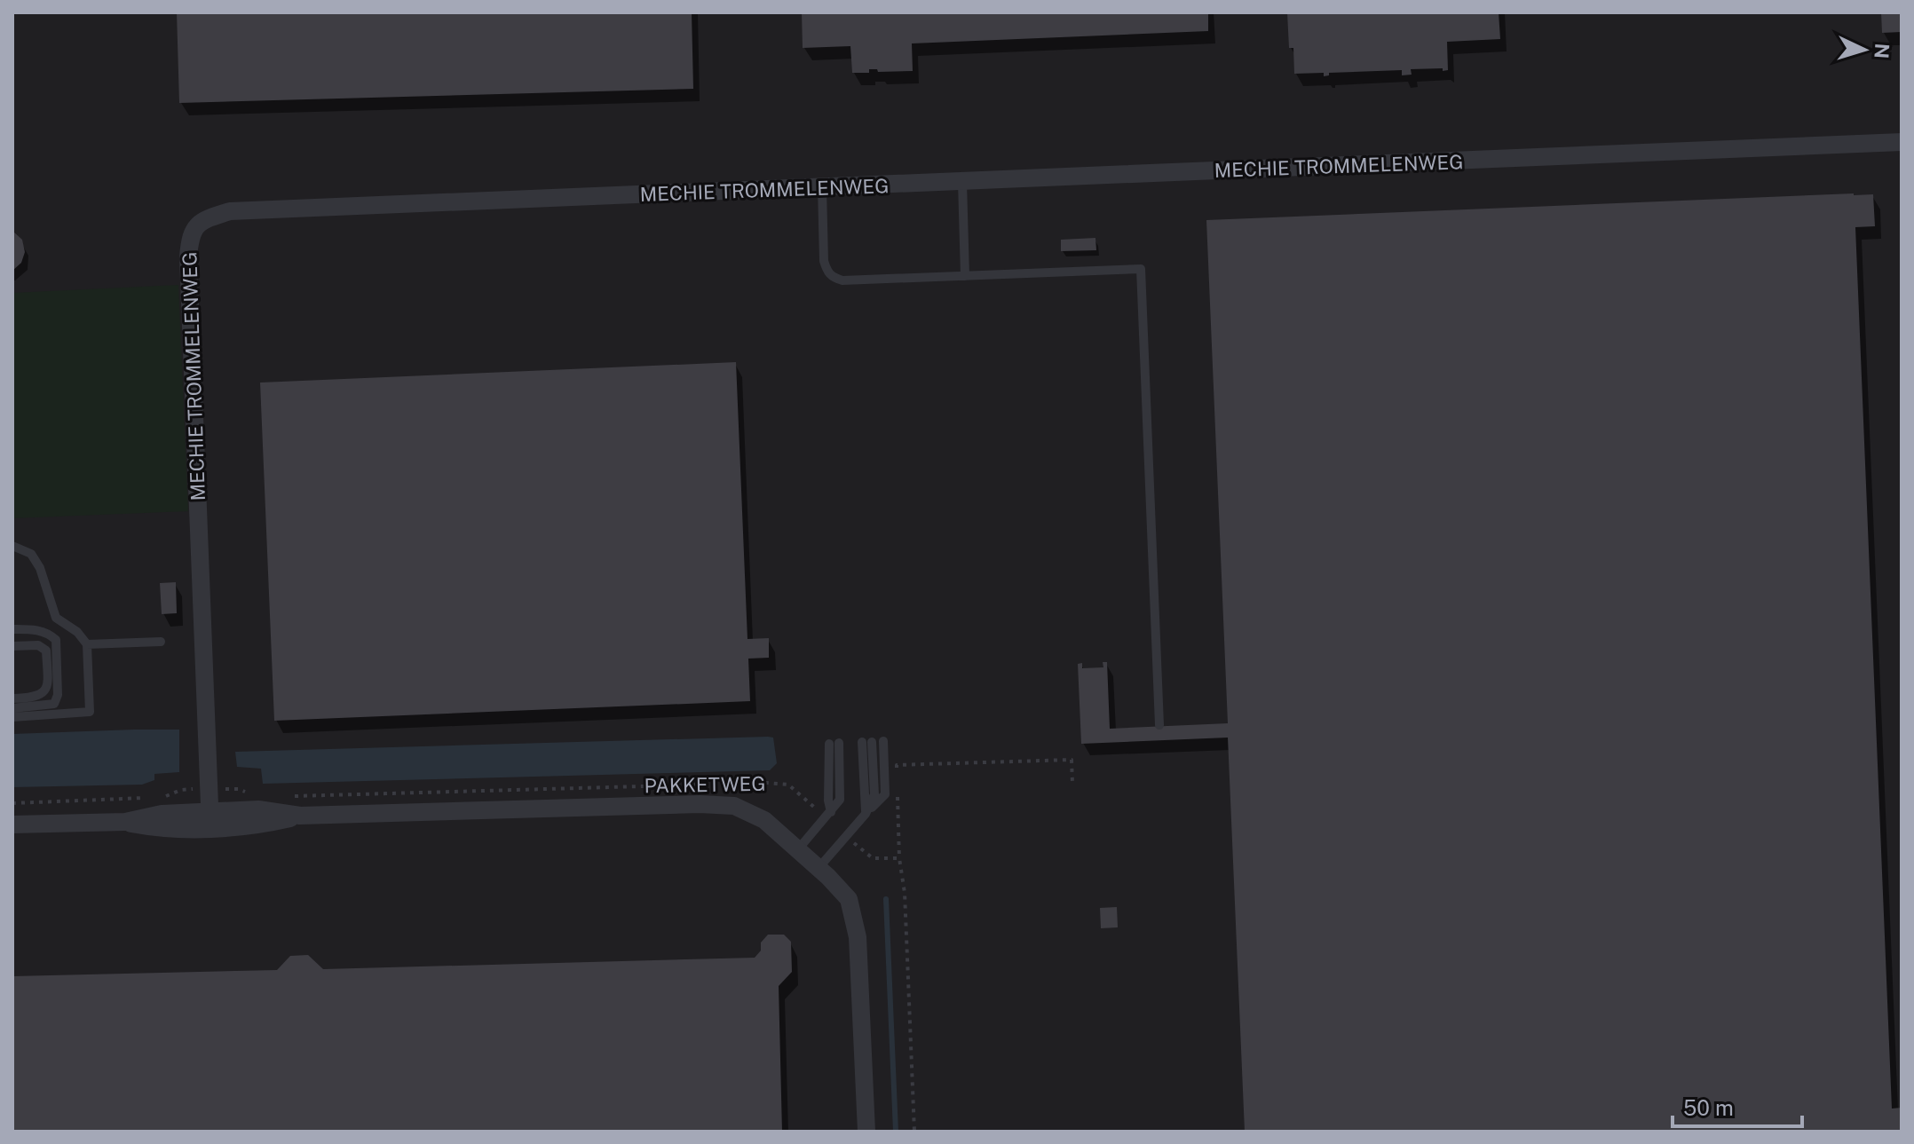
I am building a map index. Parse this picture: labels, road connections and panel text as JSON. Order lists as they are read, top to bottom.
{
  "streets": {
    "street": ["MECHIE TROMMELENWEG", "PAKKETWEG"]
  },
  "crossings": [
    ["MECHIE TROMMELENWEG", "PAKKETWEG"]
  ],
  "scale_bar": "50 m",
  "north": "right"
}
